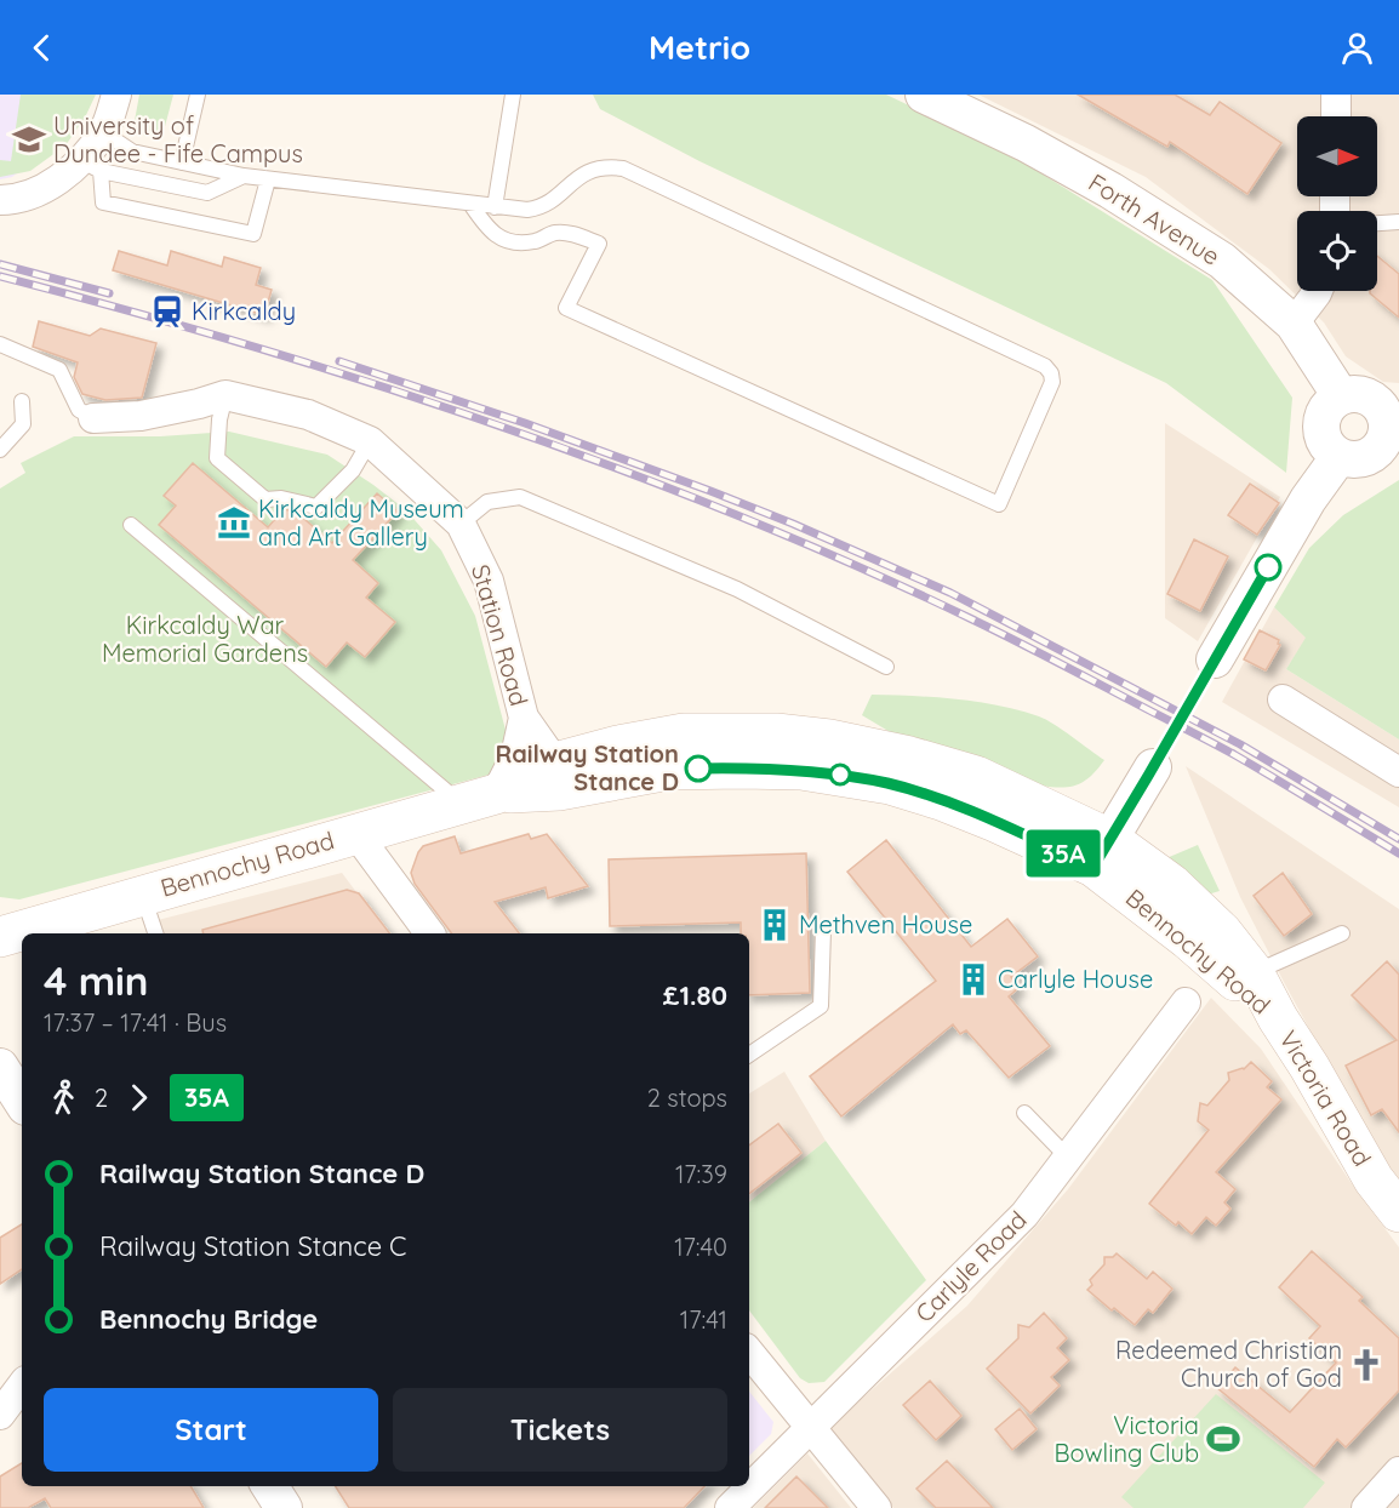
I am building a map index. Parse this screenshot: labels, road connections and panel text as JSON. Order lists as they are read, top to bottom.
{
  "streets": {
    "main road": ["Bennochy Road", "Victoria Road"],
    "street": ["Forth Avenue", "Station Road", "Carlyle Road"]
  },
  "crossings": [
    ["Station Road", "Bennochy Road"],
    ["Bennochy Road", "Victoria Road"]
  ],
  "parks": ["Kirkcaldy War Memorial Gardens"],
  "places": {
    "school or university": ["University of Dundee - Fife Campus"],
    "station": ["Kirkcaldy"],
    "museum": ["Kirkcaldy Museum and Art Gallery"],
    "other": ["Railway Station Stance D"],
    "building": ["Methven House", "Carlyle House"],
    "church": ["Redeemed Christian Church of God"],
    "sports": ["Victoria Bowling Club"]
  },
  "lines": ["bus line 35A"],
  "north": "right",
  "page": {
    "header": "Metrio",
    "on_map": "35A",
    "heading": ["4 min", "17:37 – 17:41 · Bus", "£1.80"],
    "legs": ["2", "35A", "2 stops"],
    "list": [
      {
        "name": "Railway Station Stance D",
        "value": "17:39"
      },
      {
        "name": "Railway Station Stance C",
        "value": "17:40"
      },
      {
        "name": "Bennochy Bridge",
        "value": "17:41"
      }
    ],
    "buttons": ["Start", "Tickets"]
  }
}
